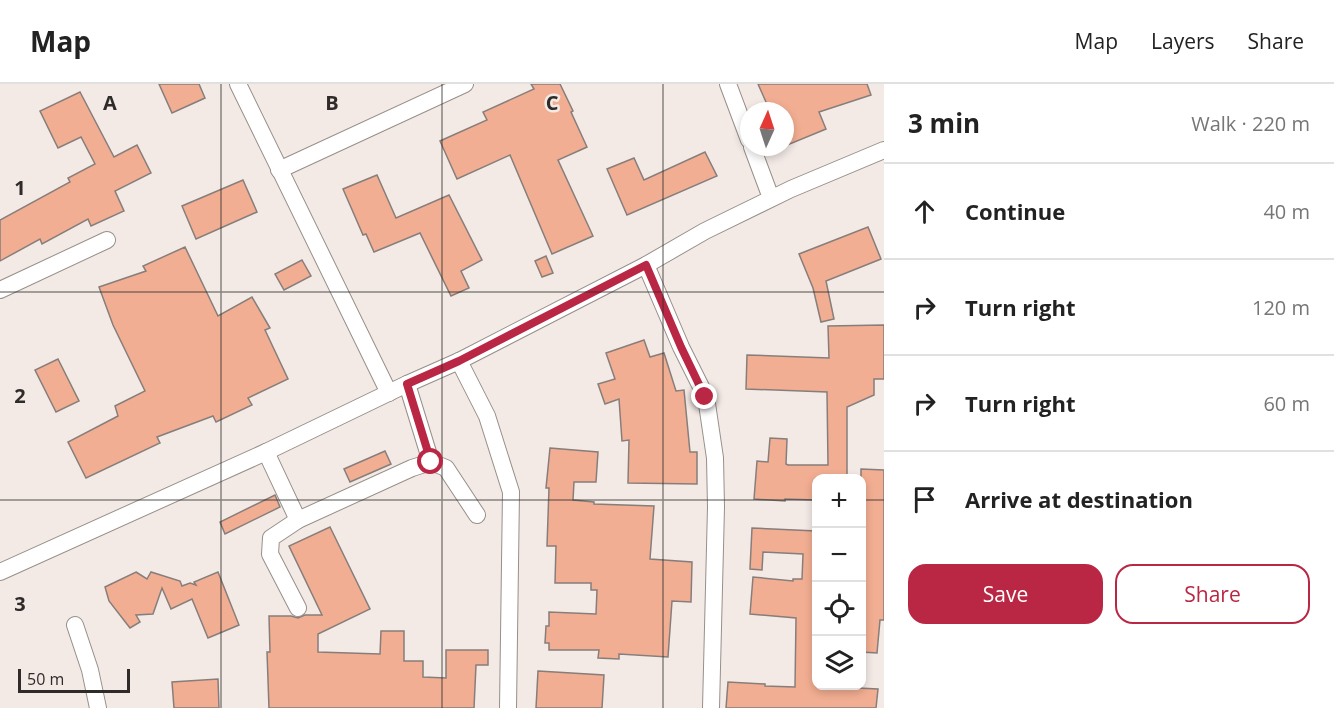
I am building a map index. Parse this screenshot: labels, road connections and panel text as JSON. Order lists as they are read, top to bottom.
{
  "scale_bar": "50 m",
  "north": "top",
  "page": {
    "header": "Map",
    "nav": ["Map", "Layers", "Share"],
    "heading": ["3 min", "Walk · 220 m"],
    "list": [
      ["Continue", "40 m"],
      ["Turn right", "120 m"],
      ["Turn right", "60 m"],
      "Arrive at destination"
    ],
    "map_buttons": ["+", "−"],
    "buttons": ["Save", "Share"],
    "scale": "50 m"
  },
  "grid": {
    "columns": ["A", "B", "C"],
    "rows": ["1", "2", "3"]
  }
}
